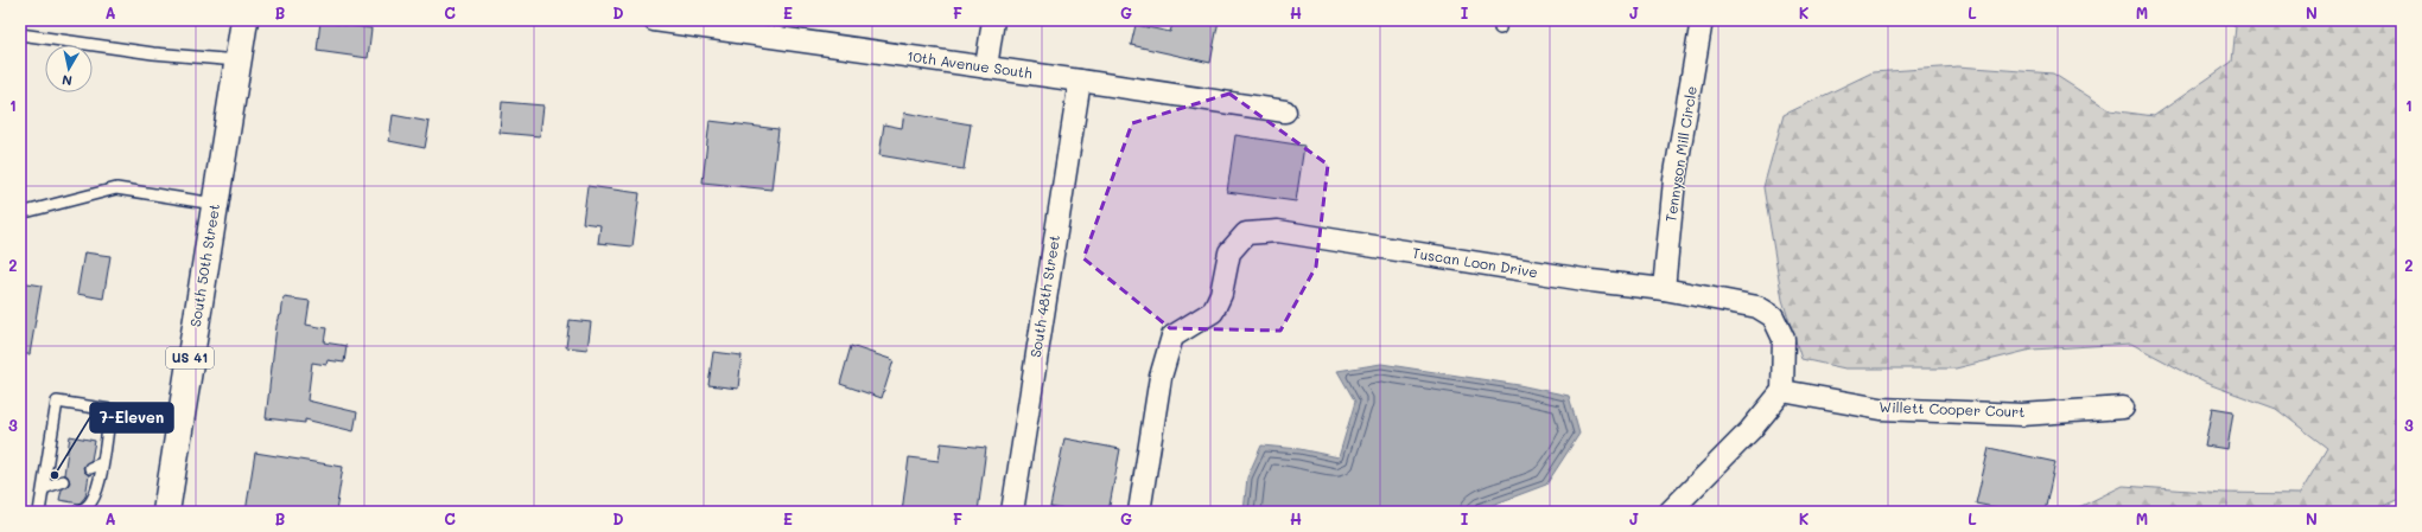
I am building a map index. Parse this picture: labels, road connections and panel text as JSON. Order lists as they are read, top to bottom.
{
  "streets": {
    "main road": ["South 50th Street", "US 41"],
    "street": [
      "10th Avenue South",
      "Tennyson Mill Circle",
      "Tuscan Loon Drive",
      "South 48th Street",
      "Willett Cooper Court"
    ]
  },
  "crossings": [
    ["10th Avenue South", "South 48th Street"],
    ["Tennyson Mill Circle", "Tuscan Loon Drive"],
    ["Tuscan Loon Drive", "Willett Cooper Court"]
  ],
  "places": ["7-Eleven"],
  "north": "bottom",
  "grid": {
    "columns": [
      "A",
      "B",
      "C",
      "D",
      "E",
      "F",
      "G",
      "H",
      "I",
      "J",
      "K",
      "L",
      "M",
      "N"
    ],
    "rows": ["1", "2", "3"]
  }
}
